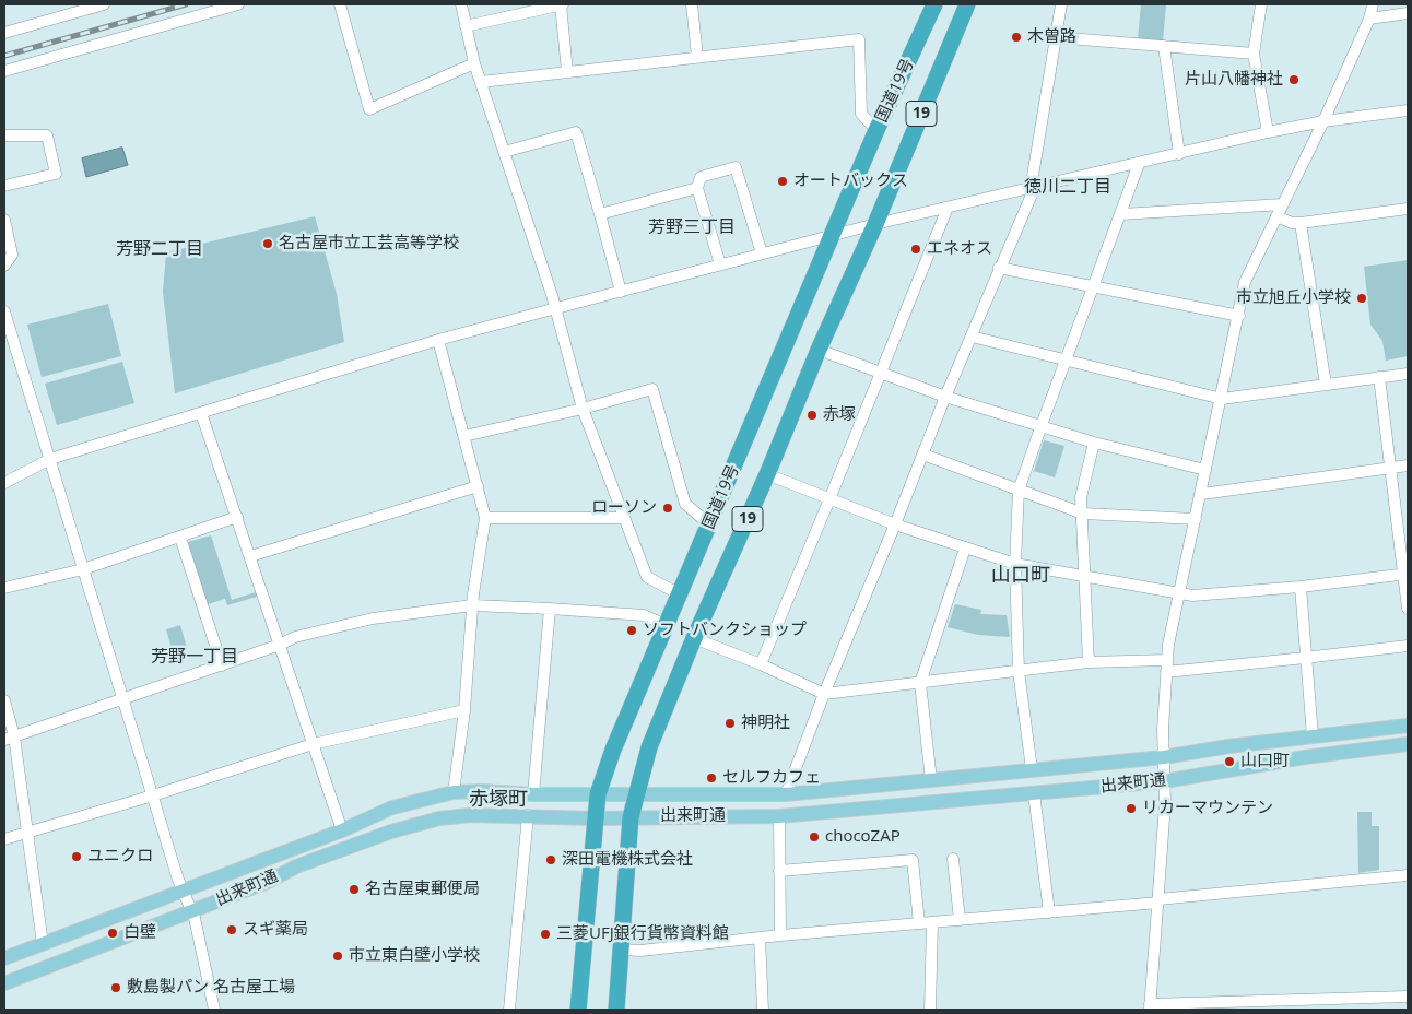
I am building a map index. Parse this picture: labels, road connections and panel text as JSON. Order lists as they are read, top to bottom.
{
  "streets": {
    "highway": ["国道19号", "19"],
    "main road": ["出来町通"]
  },
  "crossings": [
    ["国道19号", "出来町通"]
  ],
  "districts": [
    "徳川二丁目",
    "芳野三丁目",
    "芳野二丁目",
    "山口町",
    "芳野一丁目",
    "赤塚町"
  ],
  "places": [
    "木曽路",
    "片山八幡神社",
    "オートバックス",
    "名古屋市立工芸高等学校",
    "エネオス",
    "市立旭丘小学校",
    "赤塚",
    "ローソン",
    "ソフトバンクショップ",
    "神明社",
    "山口町",
    "セルフカフェ",
    "リカーマウンテン",
    "chocoZAP",
    "ユニクロ",
    "深田電機株式会社",
    "名古屋東郵便局",
    "スギ薬局",
    "白壁",
    "三菱UFJ銀行貨幣資料館",
    "市立東白壁小学校",
    "敷島製パン 名古屋工場"
  ]
}
